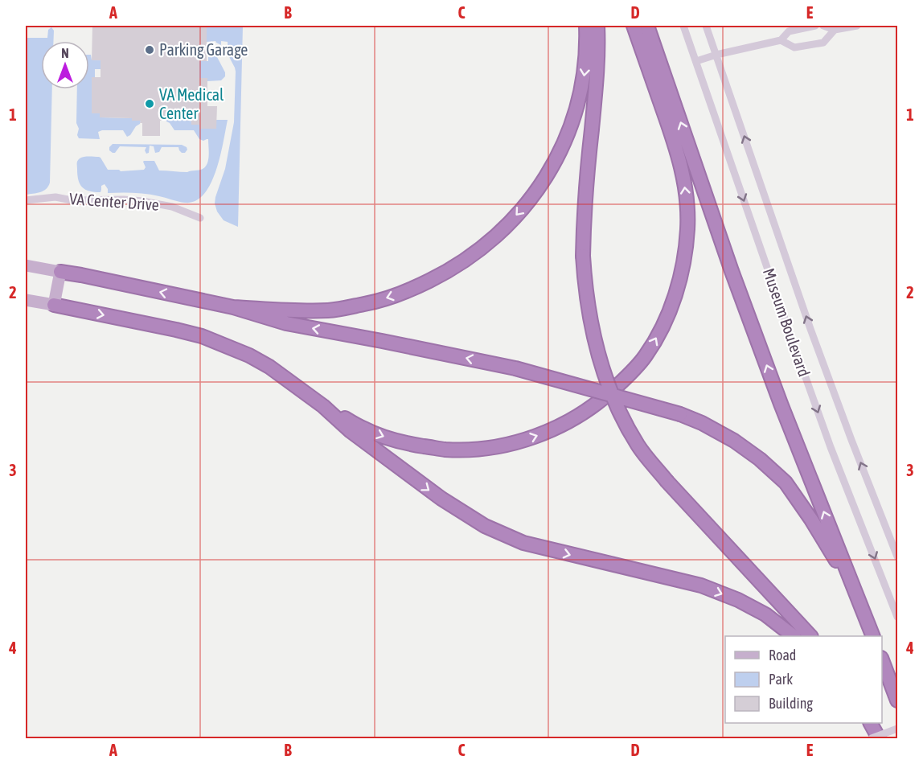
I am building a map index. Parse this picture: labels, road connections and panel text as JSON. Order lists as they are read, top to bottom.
{
  "streets": {
    "street": ["VA Center Drive", "Museum Boulevard"]
  },
  "places": ["Parking Garage", "VA Medical Center"],
  "legend": ["Road", "Park", "Building"],
  "north": "top",
  "grid": {
    "columns": [
      "A",
      "B",
      "C",
      "D",
      "E"
    ],
    "rows": [
      "1",
      "2",
      "3",
      "4"
    ]
  }
}
